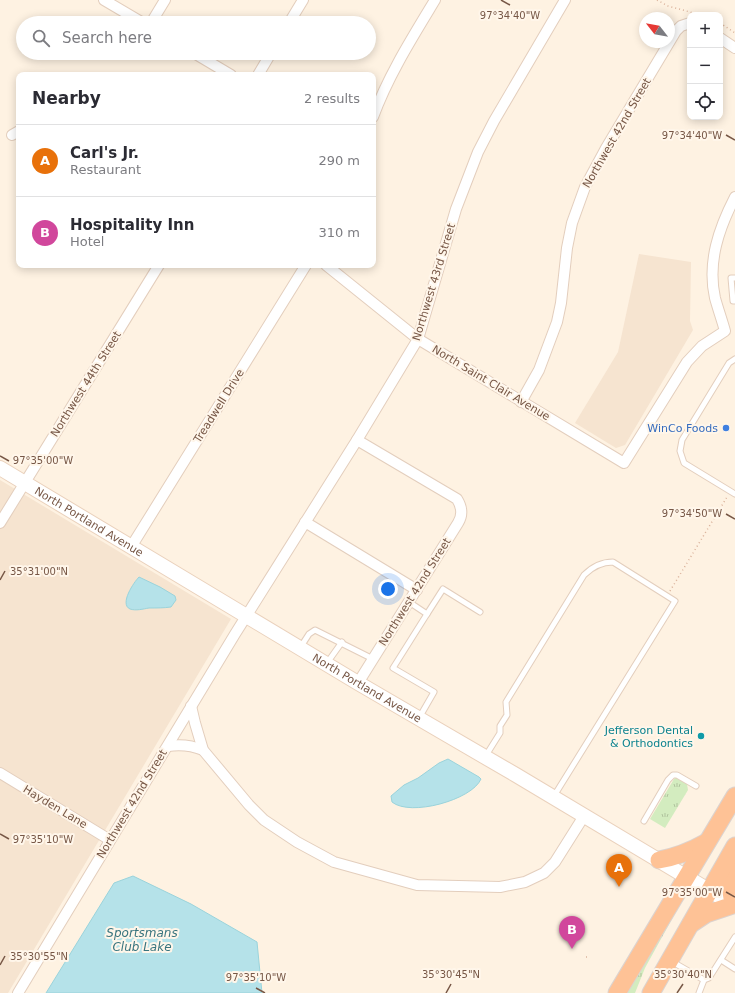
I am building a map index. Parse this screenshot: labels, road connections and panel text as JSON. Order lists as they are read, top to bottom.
{
  "streets": {
    "main road": ["North Portland Avenue"],
    "street": [
      "Northwest 42nd Street",
      "Northwest 43rd Street",
      "North Saint Clair Avenue",
      "Northwest 44th Street",
      "Treadwell Drive",
      "Hayden Lane"
    ]
  },
  "crossings": [
    ["Northwest 42nd Street", "Northwest 43rd Street"],
    ["Northwest 42nd Street", "North Saint Clair Avenue"],
    ["Northwest 42nd Street", "North Portland Avenue"],
    ["Northwest 42nd Street", "Hayden Lane"],
    ["Northwest 43rd Street", "North Saint Clair Avenue"],
    ["Northwest 43rd Street", "North Portland Avenue"],
    ["Northwest 44th Street", "North Portland Avenue"],
    ["Treadwell Drive", "North Portland Avenue"]
  ],
  "water": ["Sportsmans Club Lake"],
  "places": ["WinCo Foods", "Jefferson Dental & Orthodontics"],
  "north": "top left",
  "page": {
    "map_buttons": ["+", "−"],
    "search": "Search here",
    "heading": ["Nearby", "2 results"],
    "list": [
      {
        "mark": "A",
        "name": "Carl's Jr.",
        "note": "Restaurant",
        "value": "290 m"
      },
      {
        "mark": "B",
        "name": "Hospitality Inn",
        "note": "Hotel",
        "value": "310 m"
      }
    ],
    "pins": ["A", "B"]
  },
  "coordinates": [
    "97°34'40\"W",
    "97°35'00\"W",
    "97°34'50\"W",
    "35°31'00\"N",
    "97°35'10\"W",
    "35°30'55\"N",
    "35°30'45\"N",
    "35°30'40\"N"
  ]
}
